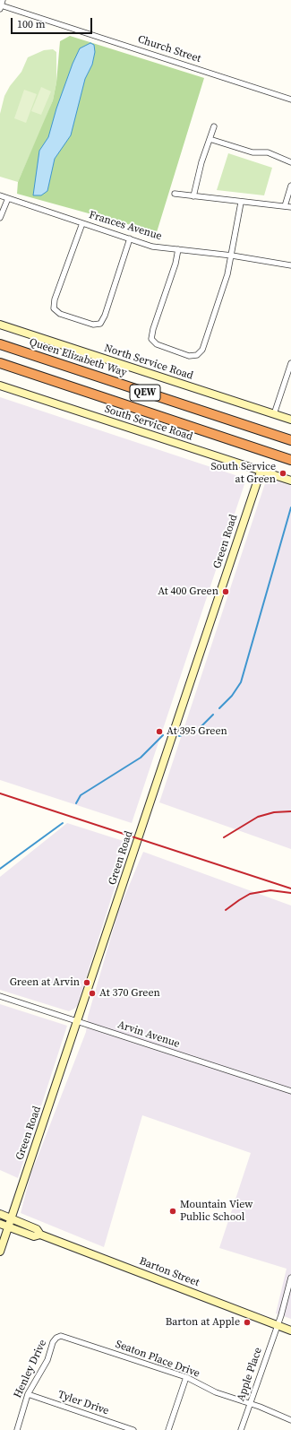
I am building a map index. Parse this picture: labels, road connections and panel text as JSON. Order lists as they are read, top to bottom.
{
  "streets": {
    "highway": ["Queen Elizabeth Way", "QEW"],
    "street": [
      "Church Street",
      "Frances Avenue",
      "North Service Road",
      "South Service Road",
      "Green Road",
      "Arvin Avenue",
      "Barton Street",
      "Seaton Place Drive",
      "Henley Drive",
      "Apple Place",
      "Tyler Drive"
    ]
  },
  "crossings": [
    ["South Service Road", "Green Road"],
    ["Green Road", "Arvin Avenue"],
    ["Green Road", "Barton Street"],
    ["Barton Street", "Apple Place"],
    ["Seaton Place Drive", "Henley Drive"],
    ["Seaton Place Drive", "Apple Place"],
    ["Henley Drive", "Tyler Drive"]
  ],
  "places": [
    "South Service at Green",
    "At 400 Green",
    "At 395 Green",
    "Green at Arvin",
    "At 370 Green",
    "Mountain View Public School",
    "Barton at Apple"
  ],
  "scale_bar": "100 m"
}
